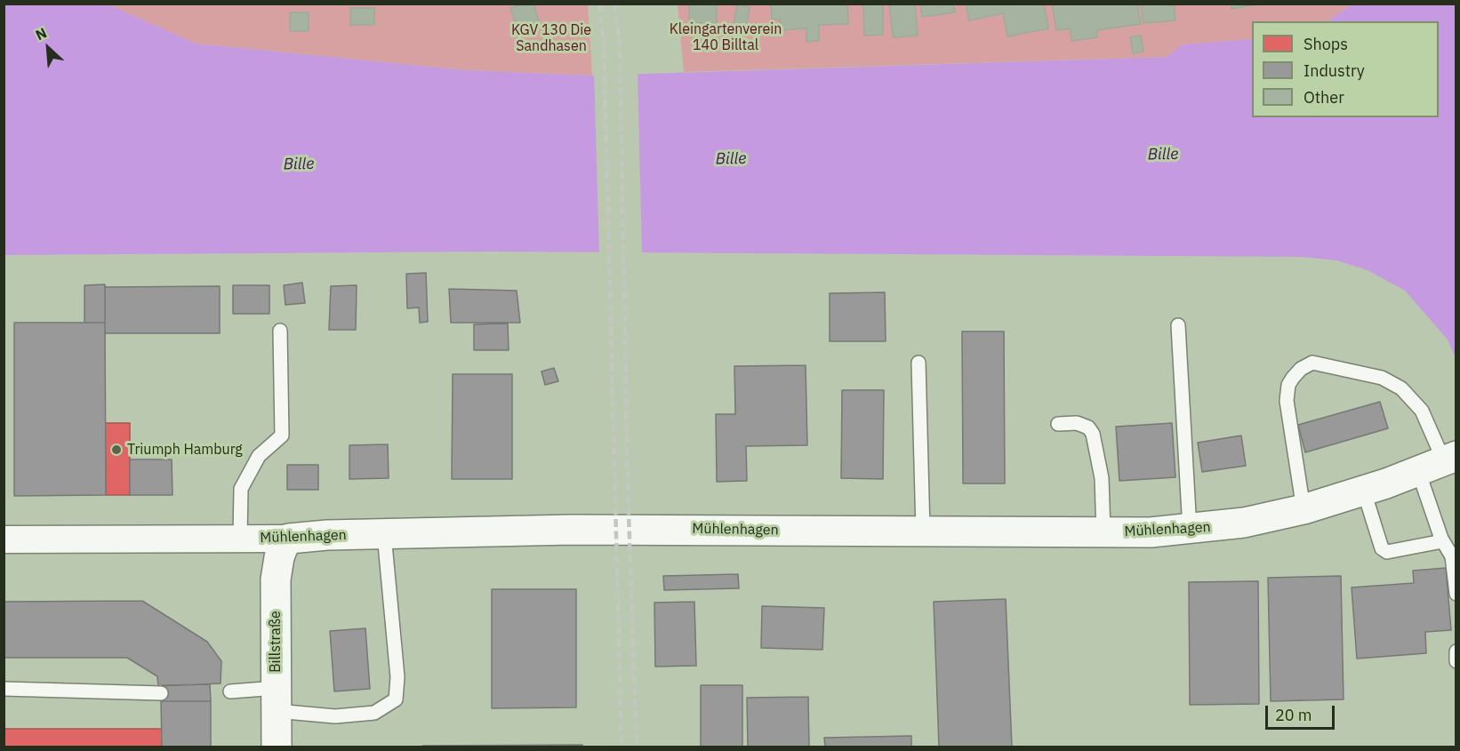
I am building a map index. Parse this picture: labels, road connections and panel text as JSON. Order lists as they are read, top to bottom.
{
  "streets": {
    "street": ["Mühlenhagen", "Billstraße"]
  },
  "crossings": [
    ["Mühlenhagen", "Billstraße"]
  ],
  "water": ["Bille"],
  "parks": ["Kleingartenverein 140 Billtal", "KGV 130 Die Sandhasen"],
  "places": ["Triumph Hamburg"],
  "legend": ["Shops", "Industry", "Other"],
  "scale_bar": "20 m",
  "north": "top left"
}
